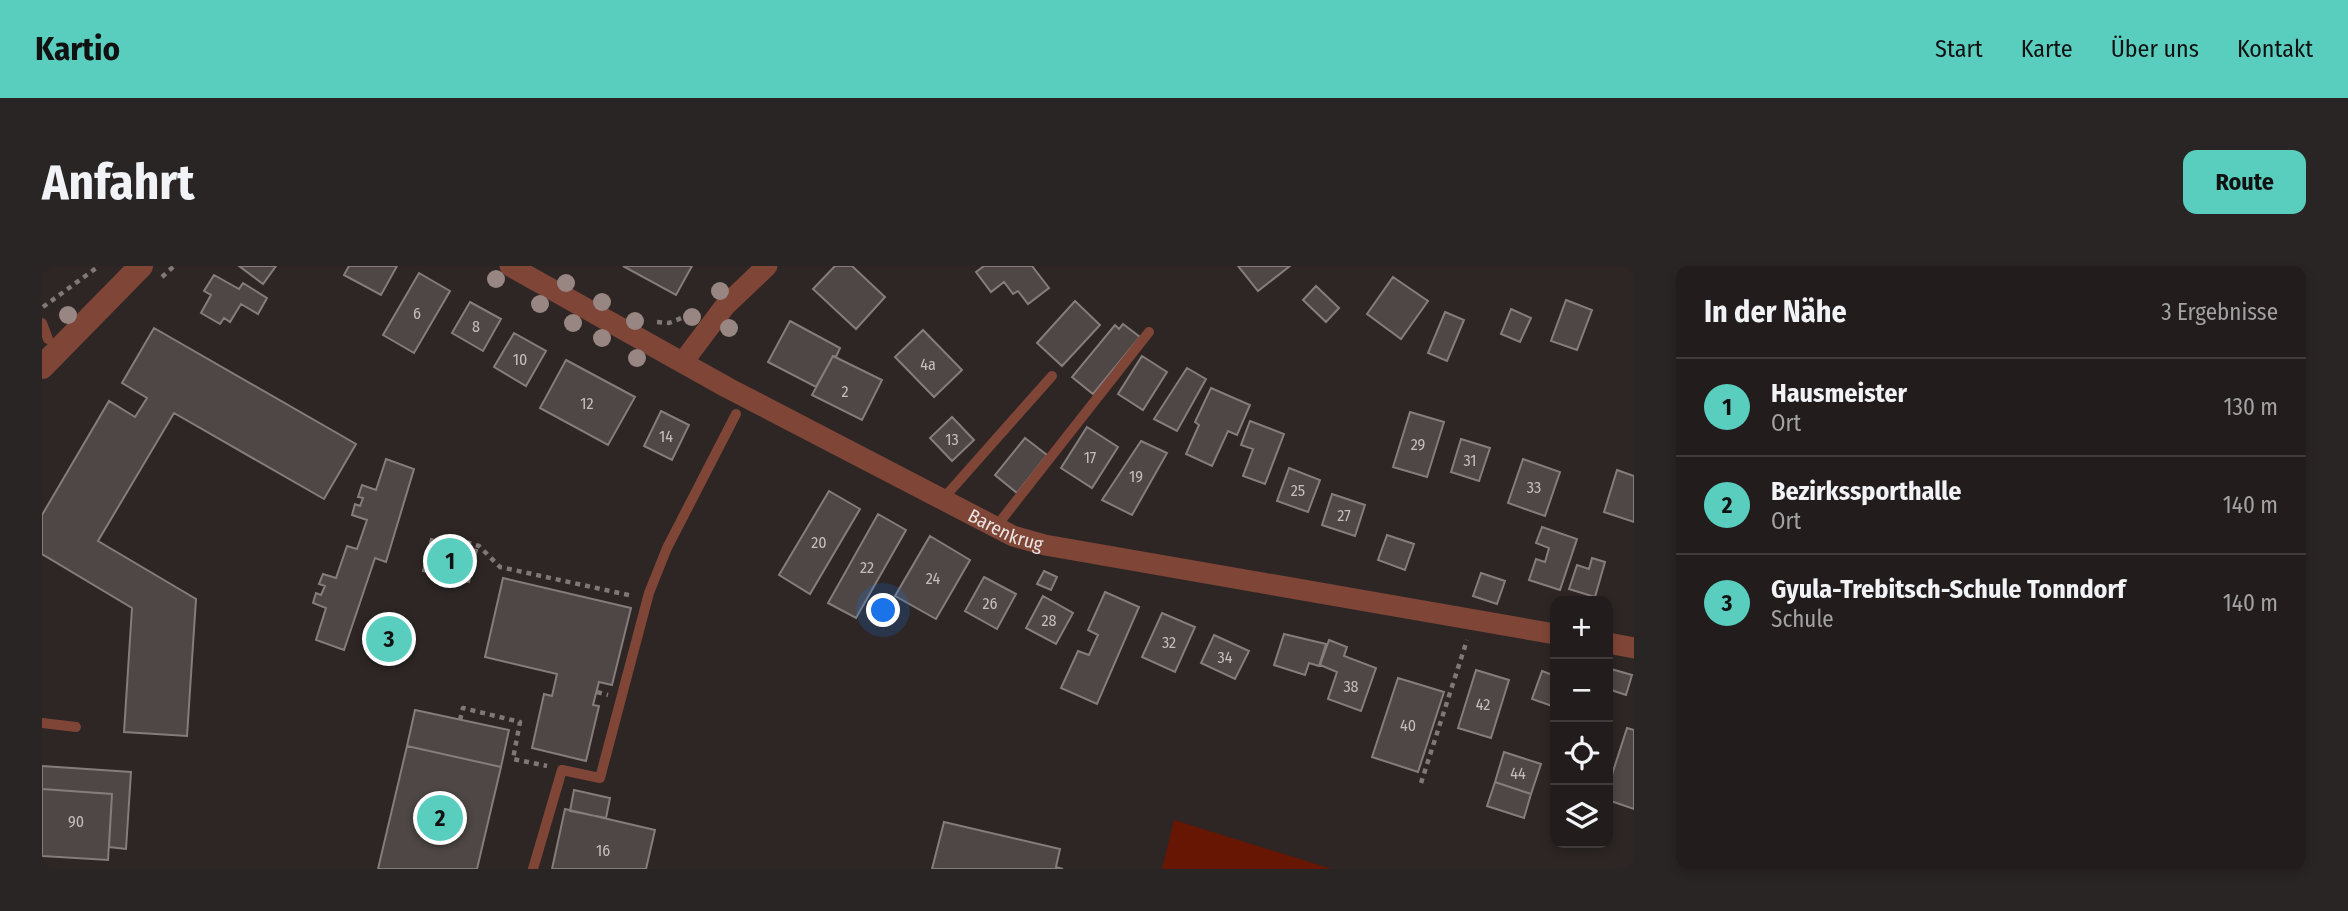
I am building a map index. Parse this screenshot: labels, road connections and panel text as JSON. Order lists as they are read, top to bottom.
{
  "streets": {
    "street": ["Barenkrug"]
  },
  "house_numbers": [
    "6",
    "8",
    "10",
    "4a",
    "2",
    "12",
    "14",
    "13",
    "29",
    "17",
    "31",
    "19",
    "33",
    "25",
    "27",
    "20",
    "22",
    "24",
    "26",
    "28",
    "32",
    "34",
    "38",
    "42",
    "40",
    "44",
    "90",
    "16"
  ],
  "page": {
    "header": "Kartio",
    "nav": [
      "Start",
      "Karte",
      "Über uns",
      "Kontakt"
    ],
    "buttons": "Route",
    "title": "Anfahrt",
    "heading": ["In der Nähe", "3 Ergebnisse"],
    "list": [
      {
        "mark": "1",
        "name": "Hausmeister",
        "note": "Ort",
        "value": "130 m"
      },
      {
        "mark": "2",
        "name": "Bezirkssporthalle",
        "note": "Ort",
        "value": "140 m"
      },
      {
        "mark": "3",
        "name": "Gyula-Trebitsch-Schule Tonndorf",
        "note": "Schule",
        "value": "140 m"
      }
    ],
    "pins": ["1", "3", "2"],
    "map_buttons": ["+", "−"]
  }
}
